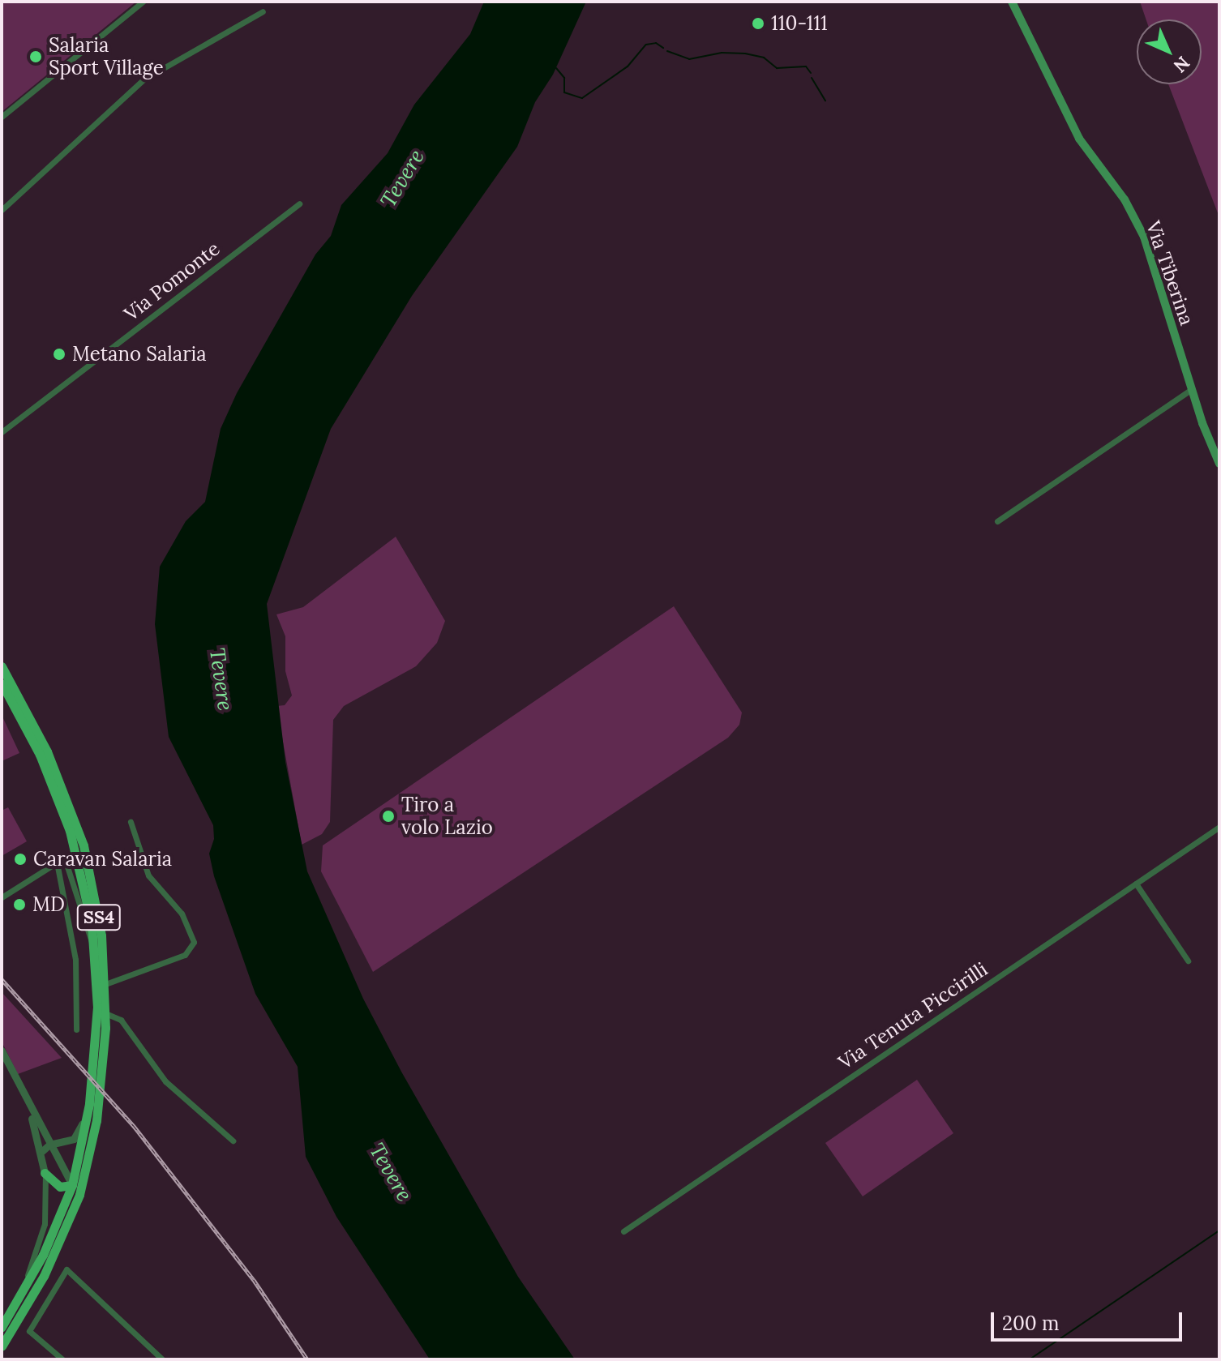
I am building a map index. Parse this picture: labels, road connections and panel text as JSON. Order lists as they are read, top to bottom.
{
  "streets": {
    "main road": ["Via Tiberina", "SS4"],
    "street": ["Via Pomonte", "Via Tenuta Piccirilli"]
  },
  "water": ["Tevere"],
  "places": [
    "110-111",
    "Salaria Sport Village",
    "Metano Salaria",
    "Tiro a volo Lazio",
    "Caravan Salaria",
    "MD"
  ],
  "scale_bar": "200 m",
  "north": "bottom right"
}
